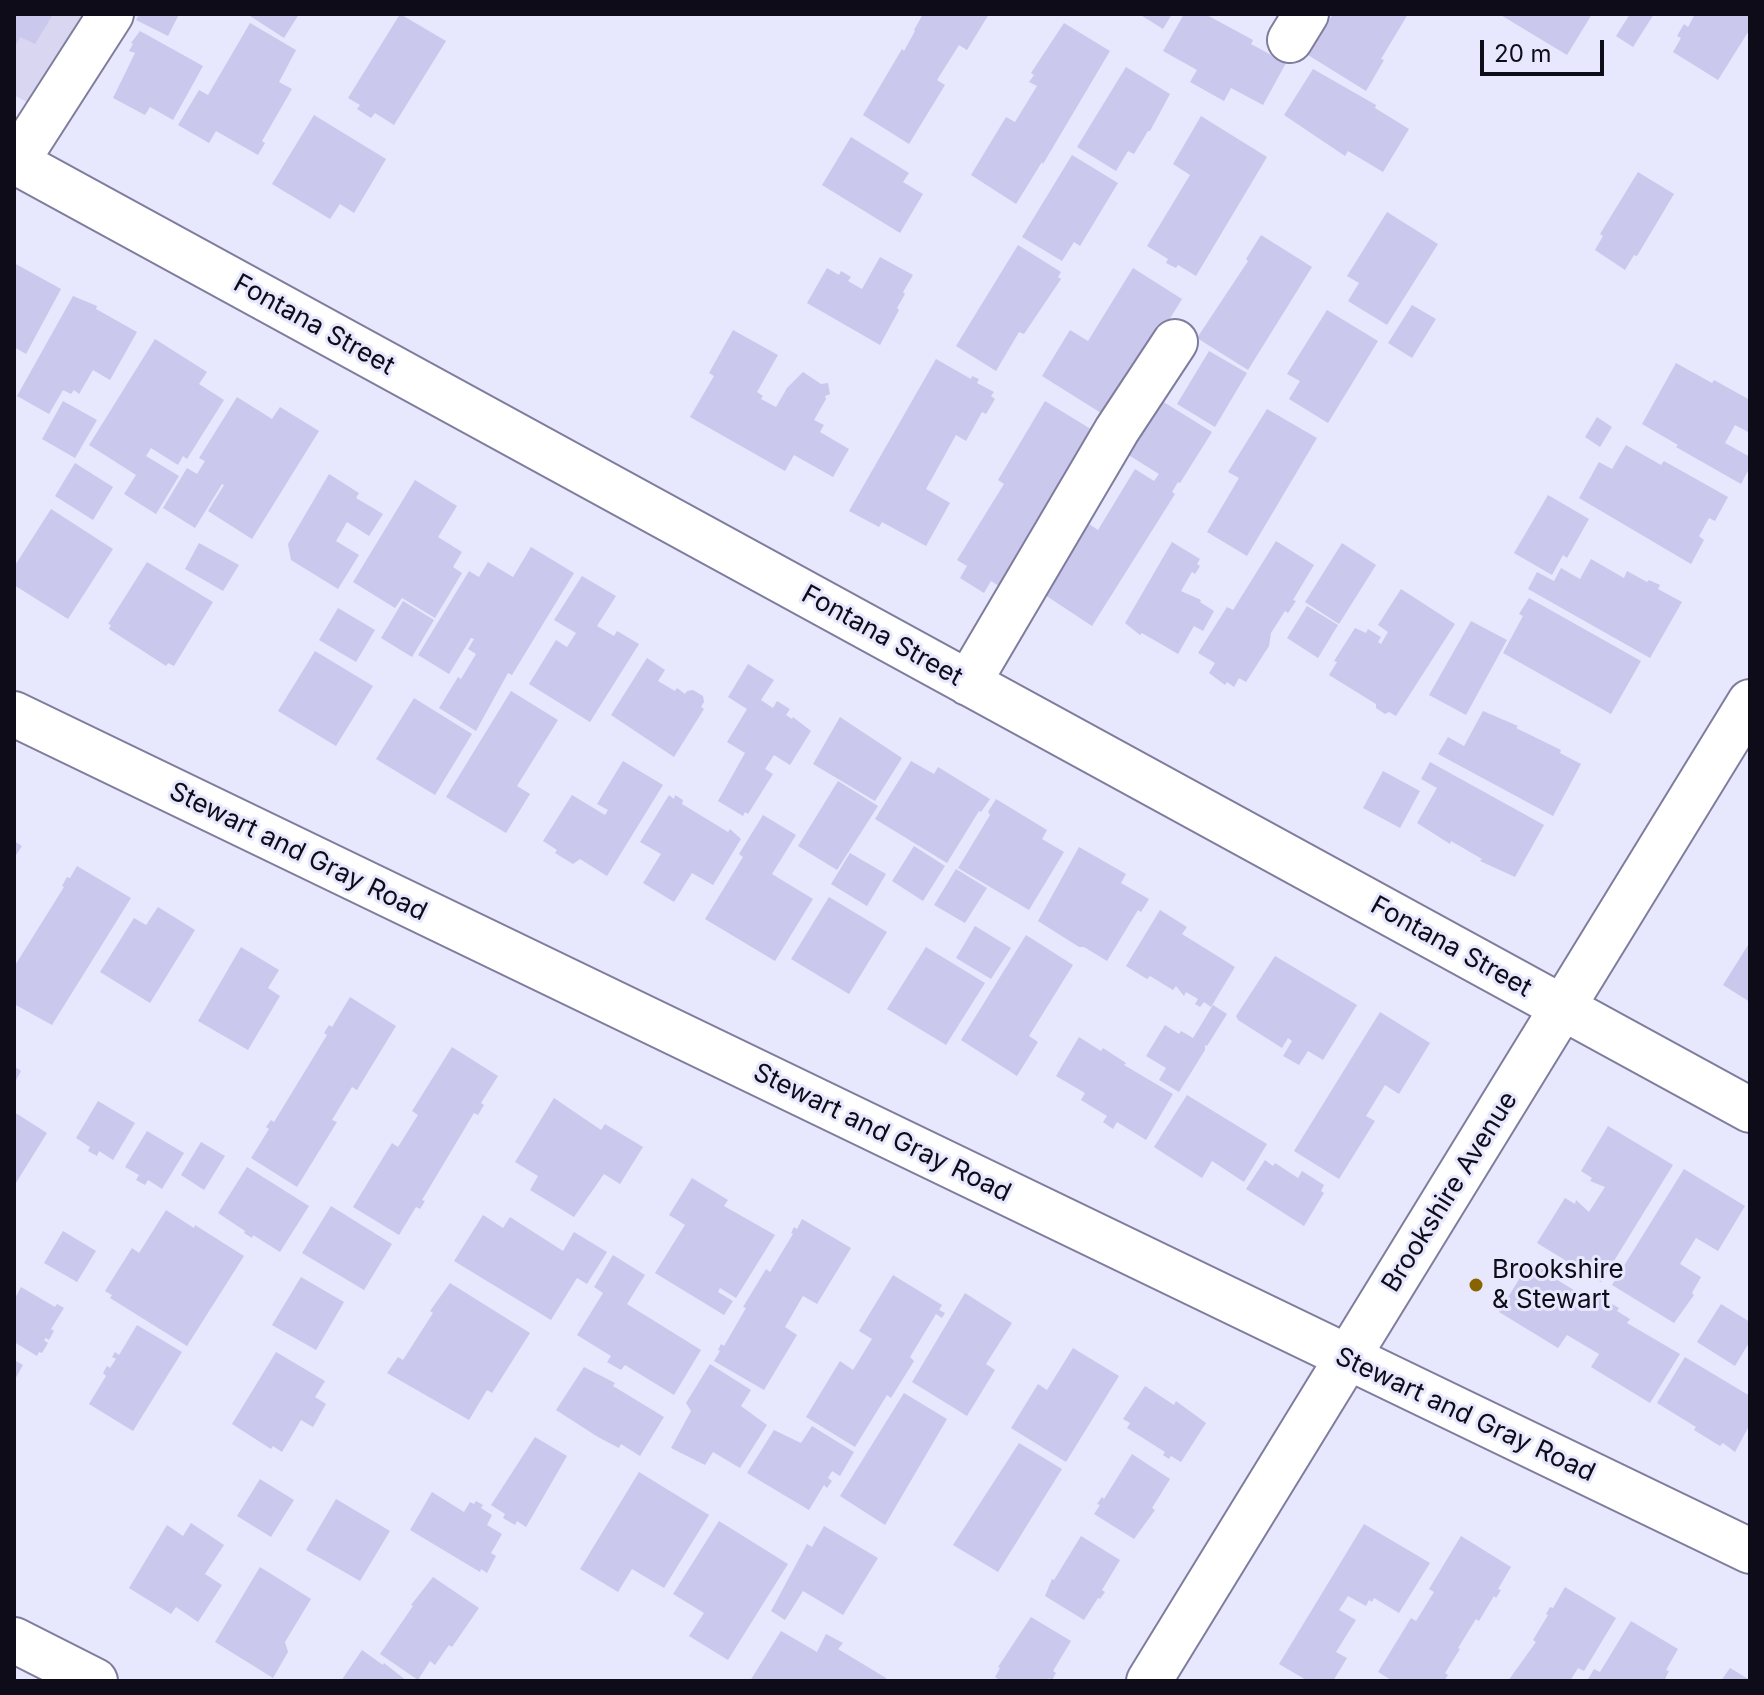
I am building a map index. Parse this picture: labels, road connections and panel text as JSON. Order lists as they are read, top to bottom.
{
  "streets": {
    "street": ["Fontana Street", "Stewart and Gray Road", "Brookshire Avenue"]
  },
  "crossings": [
    ["Fontana Street", "Brookshire Avenue"],
    ["Stewart and Gray Road", "Brookshire Avenue"]
  ],
  "places": ["Brookshire & Stewart"],
  "scale_bar": "20 m"
}
